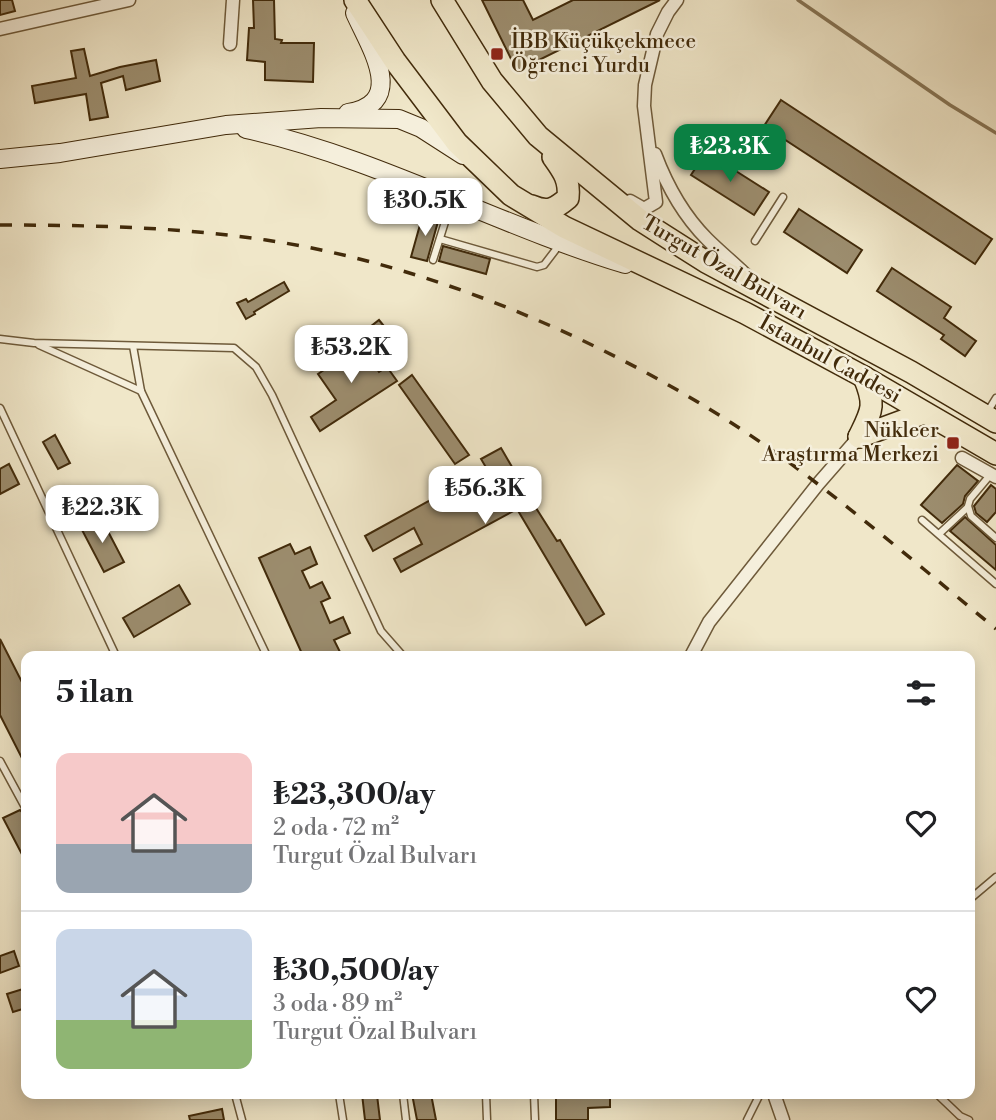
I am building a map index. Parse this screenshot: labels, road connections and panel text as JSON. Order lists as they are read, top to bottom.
{
  "streets": {
    "main road": ["Turgut Özal Bulvarı", "İstanbul Caddesi"]
  },
  "crossings": [
    ["Turgut Özal Bulvarı", "İstanbul Caddesi"]
  ],
  "places": {
    "transit": ["İBB Küçükçekmece Öğrenci Yurdu", "Nükleer Araştırma Merkezi"]
  },
  "page": {
    "price": [
      "₺23.3K",
      "₺30.5K",
      "₺53.2K",
      "₺56.3K",
      "₺22.3K"
    ],
    "heading": "5 ilan",
    "list": [
      {
        "name": "₺23,300/ay",
        "note": "2 oda · 72 m² · Turgut Özal Bulvarı"
      },
      {
        "name": "₺30,500/ay",
        "note": "3 oda · 89 m² · Turgut Özal Bulvarı"
      }
    ]
  }
}
